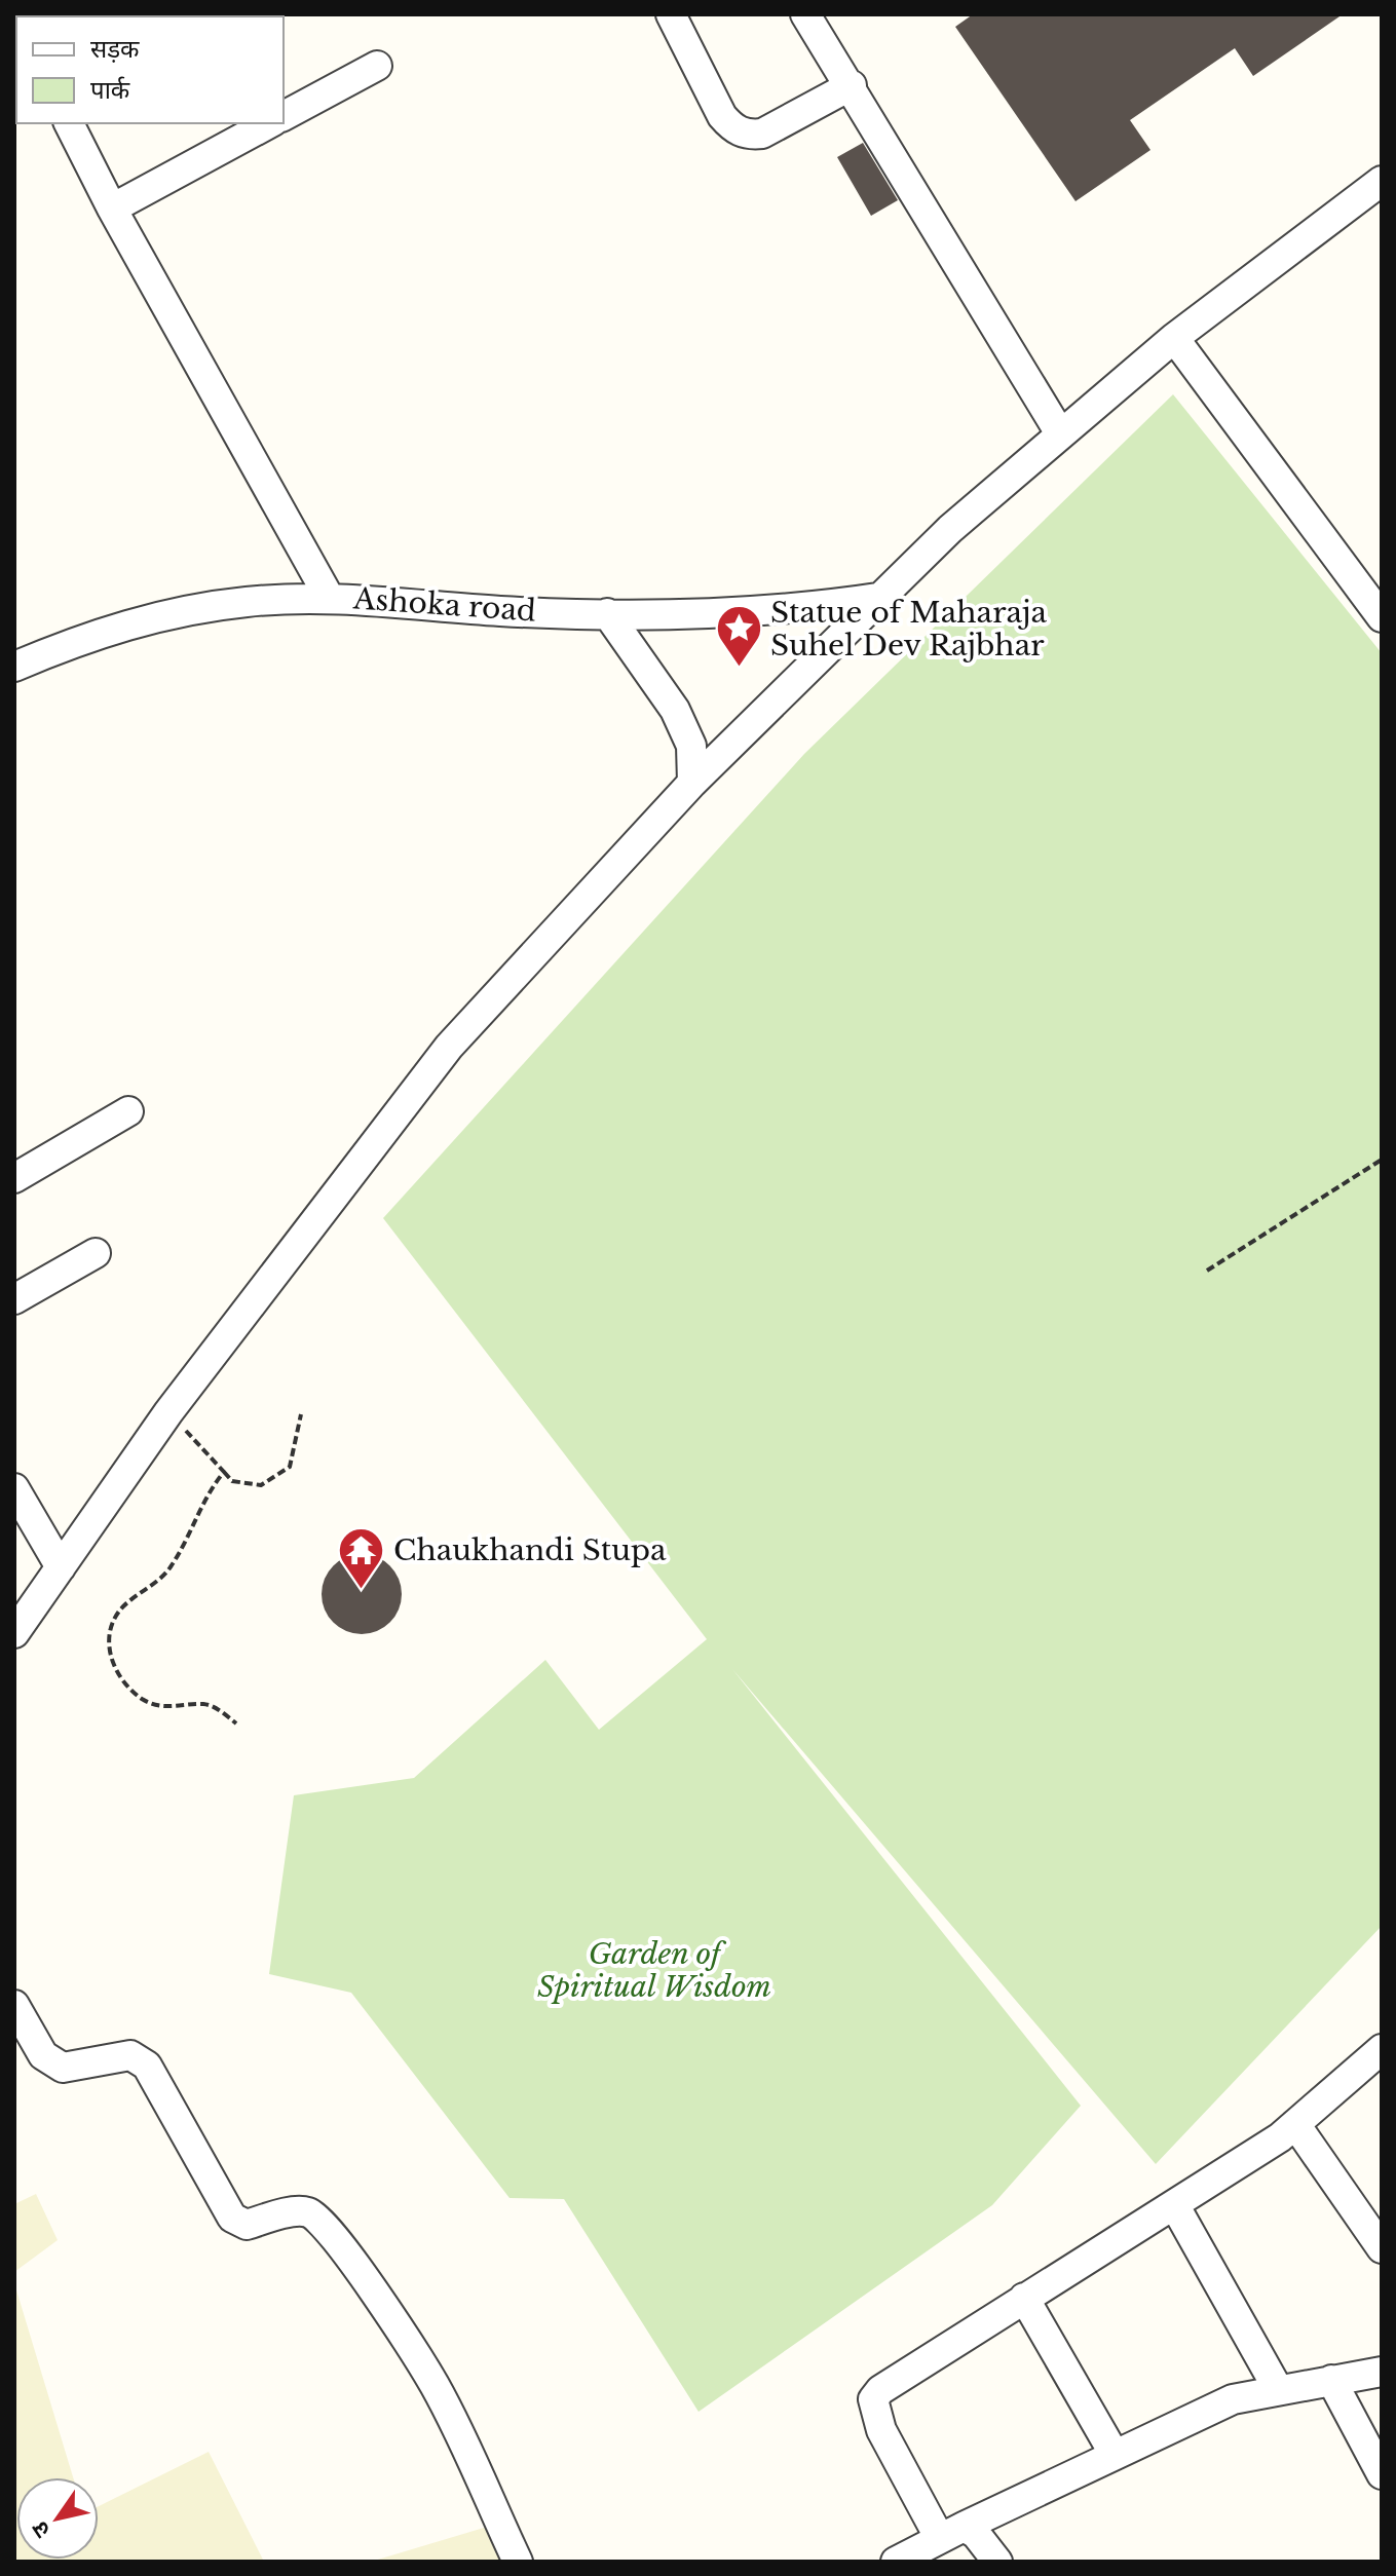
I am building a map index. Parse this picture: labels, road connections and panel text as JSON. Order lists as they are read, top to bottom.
{
  "streets": {
    "street": ["Ashoka road"]
  },
  "parks": ["Garden of Spiritual Wisdom"],
  "places": {
    "place": ["Statue of Maharaja Suhel Dev Rajbhar"],
    "temple": ["Chaukhandi Stupa"]
  },
  "legend": ["सड़क", "पार्क"],
  "north": "bottom left"
}
